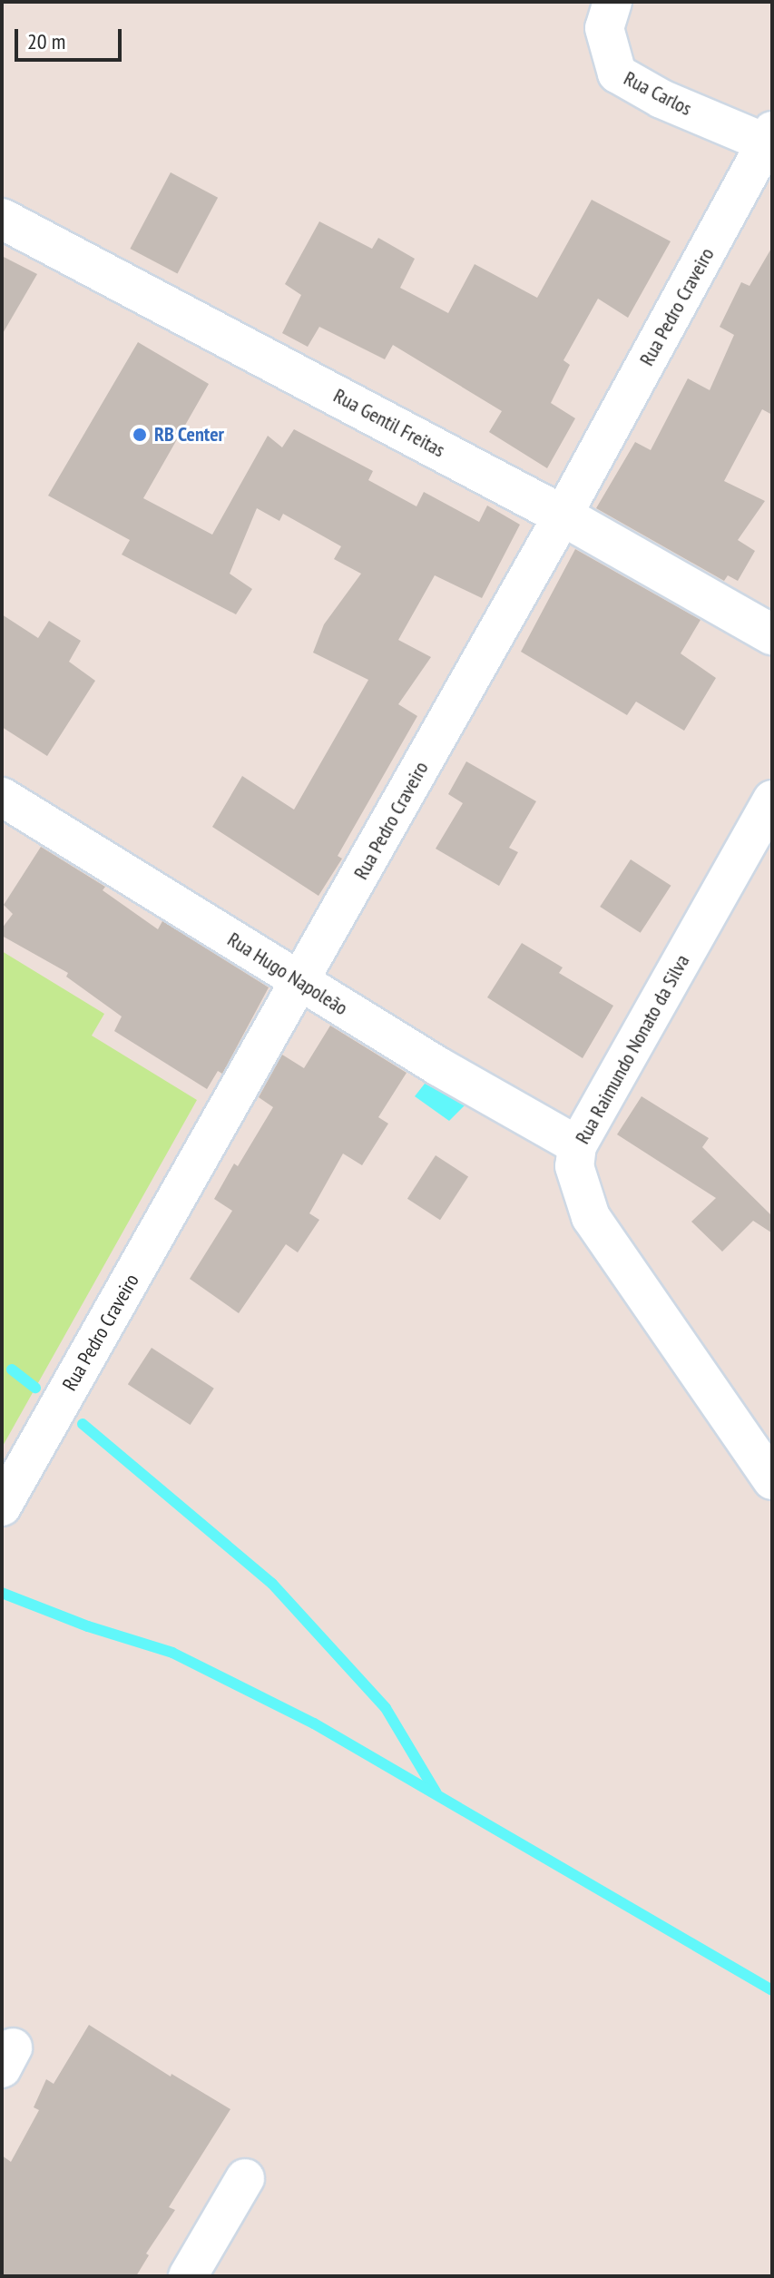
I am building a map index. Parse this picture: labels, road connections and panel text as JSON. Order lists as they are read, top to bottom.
{
  "streets": {
    "main road": ["Rua Gentil Freitas"],
    "street": [
      "Rua Carlos",
      "Rua Pedro Craveiro",
      "Rua Hugo Napoleão",
      "Rua Raimundo Nonato da Silva"
    ]
  },
  "crossings": [
    ["Rua Carlos", "Rua Pedro Craveiro"],
    ["Rua Pedro Craveiro", "Rua Gentil Freitas"],
    ["Rua Pedro Craveiro", "Rua Hugo Napoleão"],
    ["Rua Hugo Napoleão", "Rua Raimundo Nonato da Silva"]
  ],
  "places": ["RB Center"],
  "scale_bar": "20 m"
}
